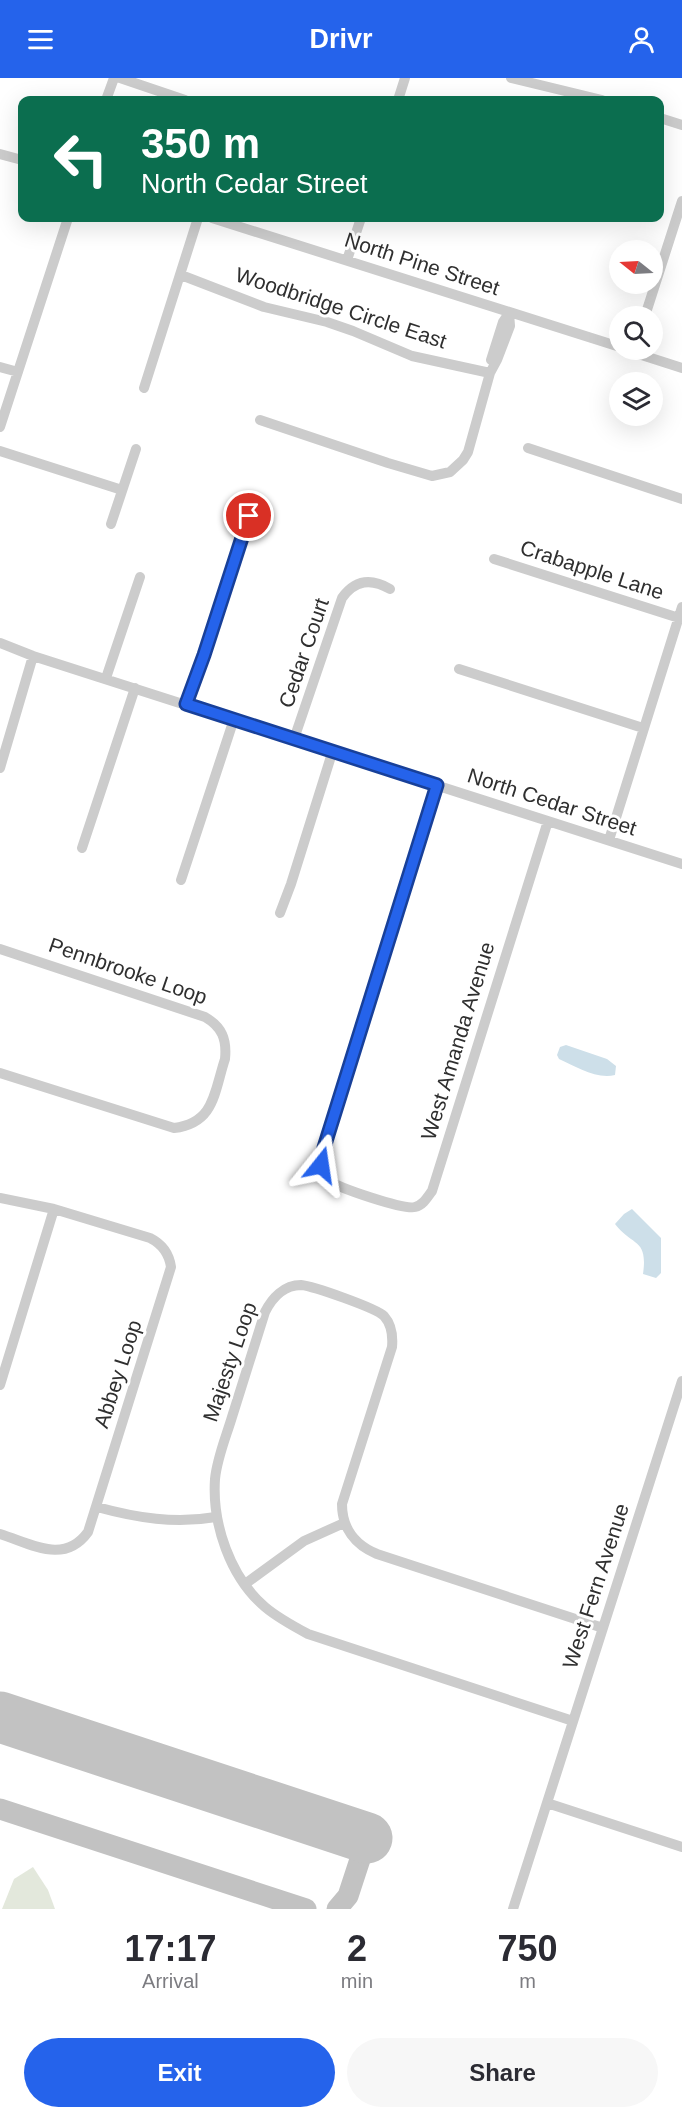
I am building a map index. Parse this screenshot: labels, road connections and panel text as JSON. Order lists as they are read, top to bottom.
{
  "streets": {
    "street": [
      "North Pine Street",
      "Woodbridge Circle East",
      "Crabapple Lane",
      "Cedar Court",
      "North Cedar Street",
      "Pennbrooke Loop",
      "West Amanda Avenue",
      "Majesty Loop",
      "Abbey Loop",
      "West Fern Avenue"
    ]
  },
  "crossings": [
    ["Cedar Court", "North Cedar Street"],
    ["North Cedar Street", "West Amanda Avenue"],
    ["Majesty Loop", "West Fern Avenue"]
  ],
  "north": "left",
  "page": {
    "header": "Drivr",
    "turn": ["350 m", "North Cedar Street"],
    "eta": [
      "17:17",
      "Arrival",
      "2",
      "min",
      "750",
      "m"
    ],
    "buttons": ["Exit", "Share"]
  }
}
